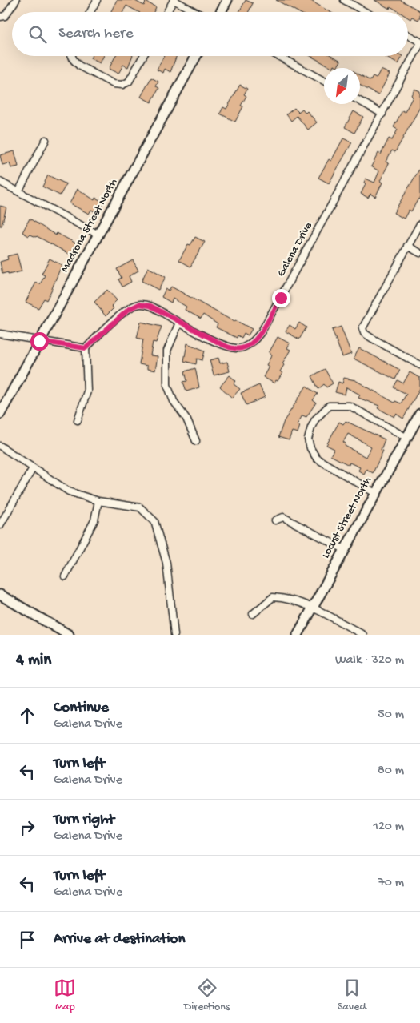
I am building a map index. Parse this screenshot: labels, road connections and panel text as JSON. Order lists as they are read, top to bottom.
{
  "streets": {
    "street": ["Madrona Street North", "Galena Drive", "Locust Street North"]
  },
  "north": "bottom left",
  "page": {
    "search": "Search here",
    "heading": ["4 min", "Walk · 320 m"],
    "list": [
      ["Continue", "Galena Drive", "50 m"],
      ["Turn left", "Galena Drive", "80 m"],
      ["Turn right", "Galena Drive", "120 m"],
      ["Turn left", "Galena Drive", "70 m"],
      "Arrive at destination"
    ],
    "nav": ["Map", "Directions", "Saved"]
  }
}
